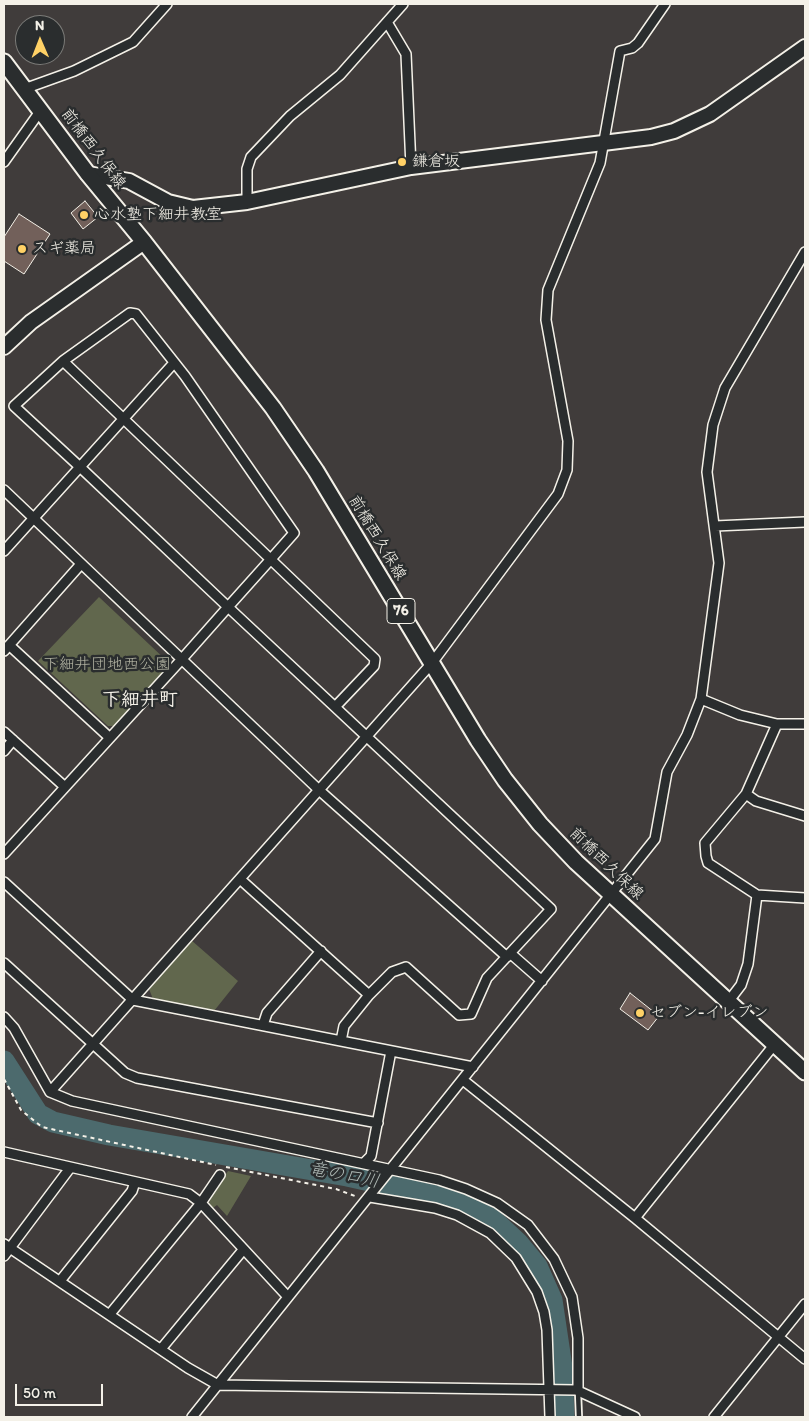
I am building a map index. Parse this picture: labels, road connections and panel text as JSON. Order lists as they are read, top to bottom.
{
  "streets": {
    "main road": ["前橋西久保線", "76"]
  },
  "districts": ["下細井町"],
  "water": ["竜の口川"],
  "parks": ["下細井団地西公園"],
  "places": [
    "鎌倉坂",
    "心水塾下細井教室",
    "スギ薬局",
    "セブン-イレブン"
  ],
  "scale_bar": "50 m",
  "north": "top"
}
